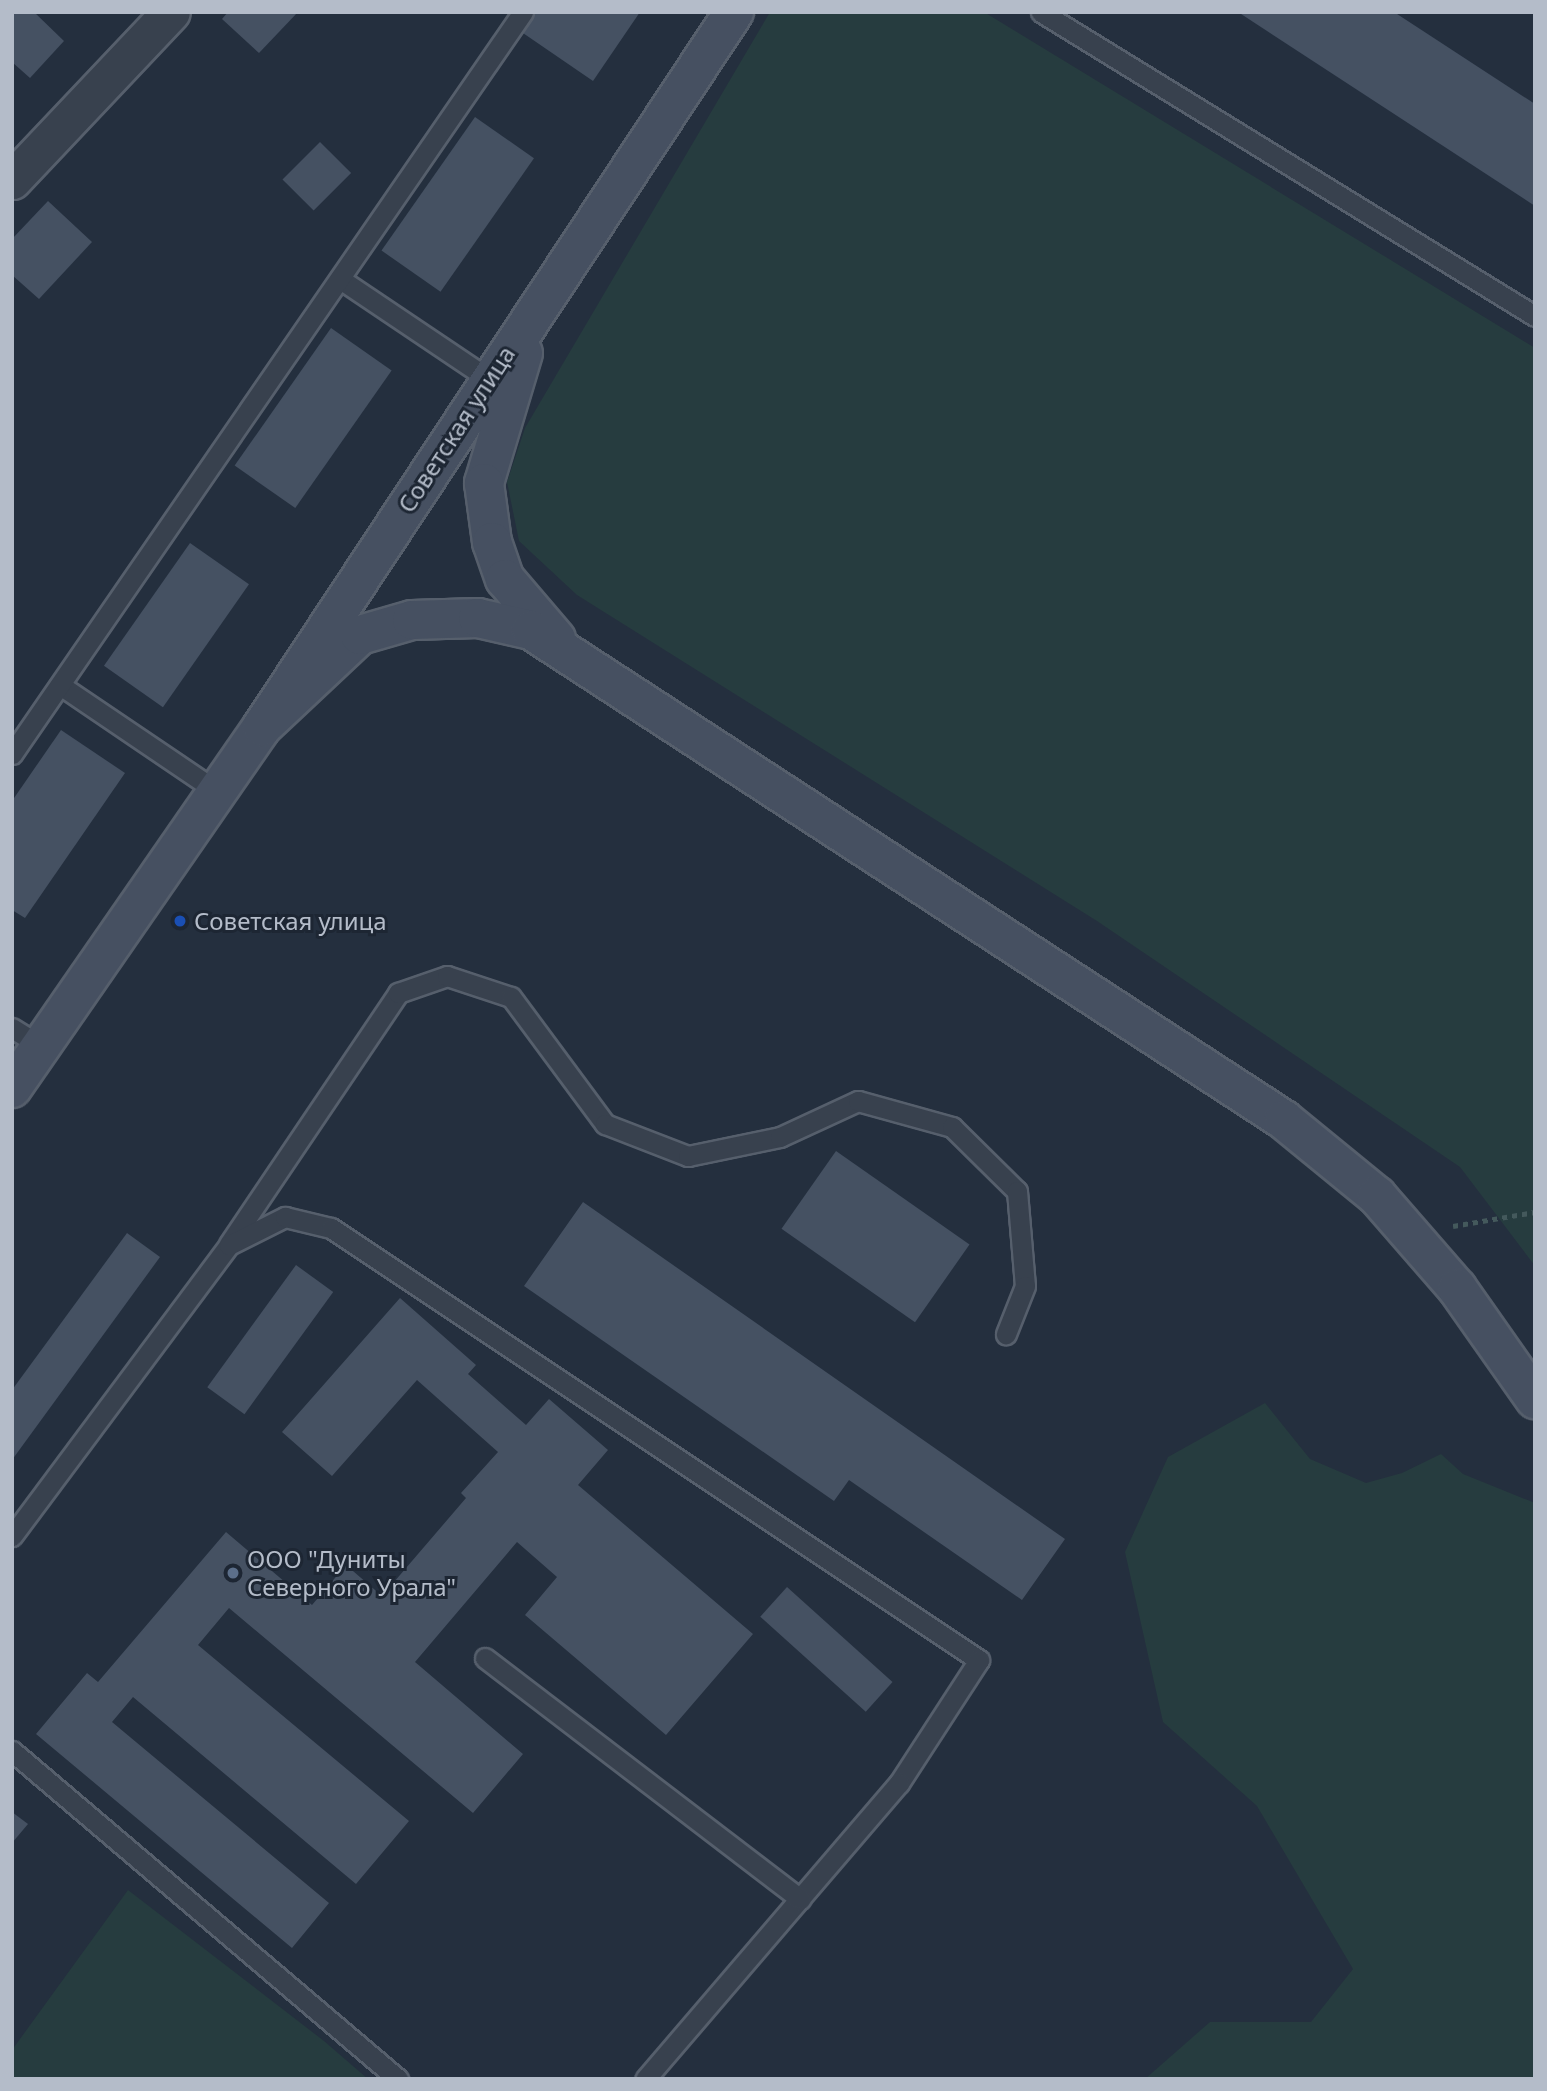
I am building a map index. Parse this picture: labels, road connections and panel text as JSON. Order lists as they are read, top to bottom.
{
  "streets": {
    "main road": ["Советская улица"]
  },
  "places": ["Советская улица", "ООО \"Дуниты Северного Урала\""]
}
